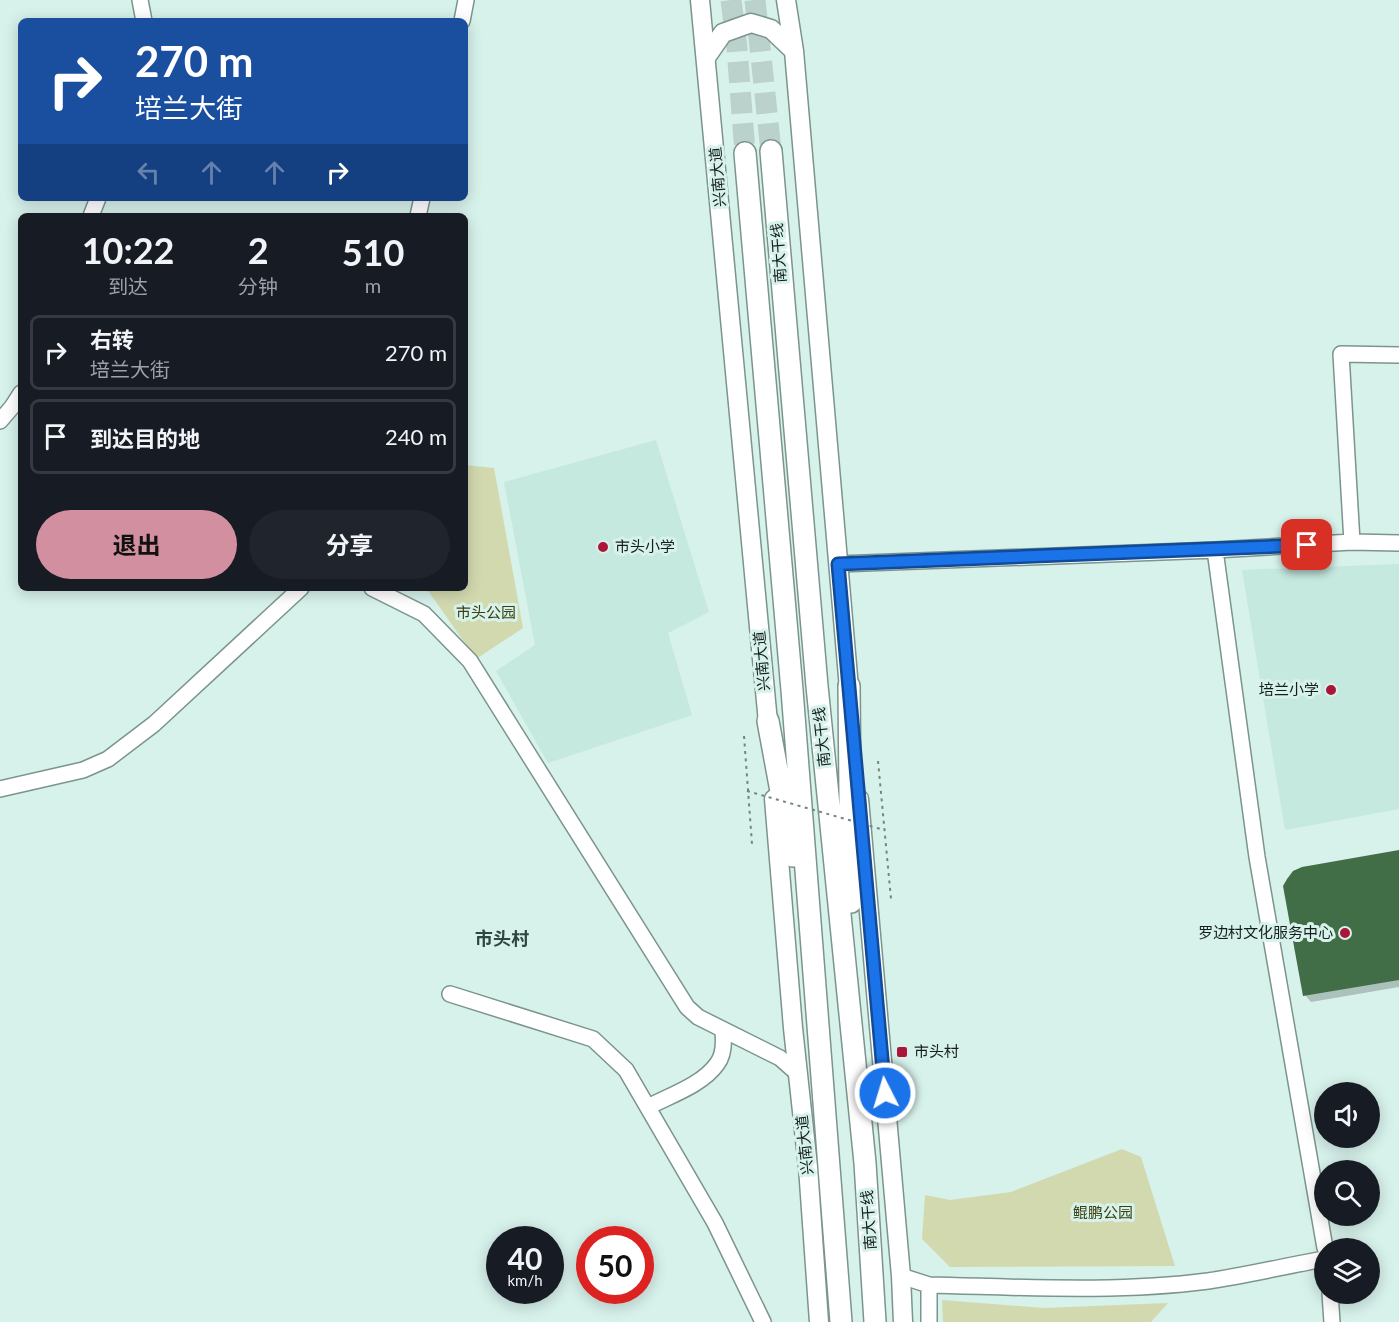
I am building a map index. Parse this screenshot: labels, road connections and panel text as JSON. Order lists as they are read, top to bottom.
{
  "streets": {
    "highway": ["南大干线"],
    "main road": ["兴南大道"]
  },
  "districts": ["市头村"],
  "parks": ["市头公园", "鲲鹏公园"],
  "places": {
    "other": ["市头小学", "培兰小学", "罗边村文化服务中心"],
    "transit": ["市头村"]
  },
  "page": {
    "turn": ["270 m", "培兰大街"],
    "eta": [
      "10:22",
      "到达",
      "2",
      "分钟",
      "510",
      "m"
    ],
    "list": [
      {
        "name": "右转",
        "note": "培兰大街",
        "value": "270 m"
      },
      {
        "name": "到达目的地",
        "value": "240 m"
      }
    ],
    "buttons": ["退出", "分享"],
    "speed": "40 km/h",
    "limit": "50"
  }
}
